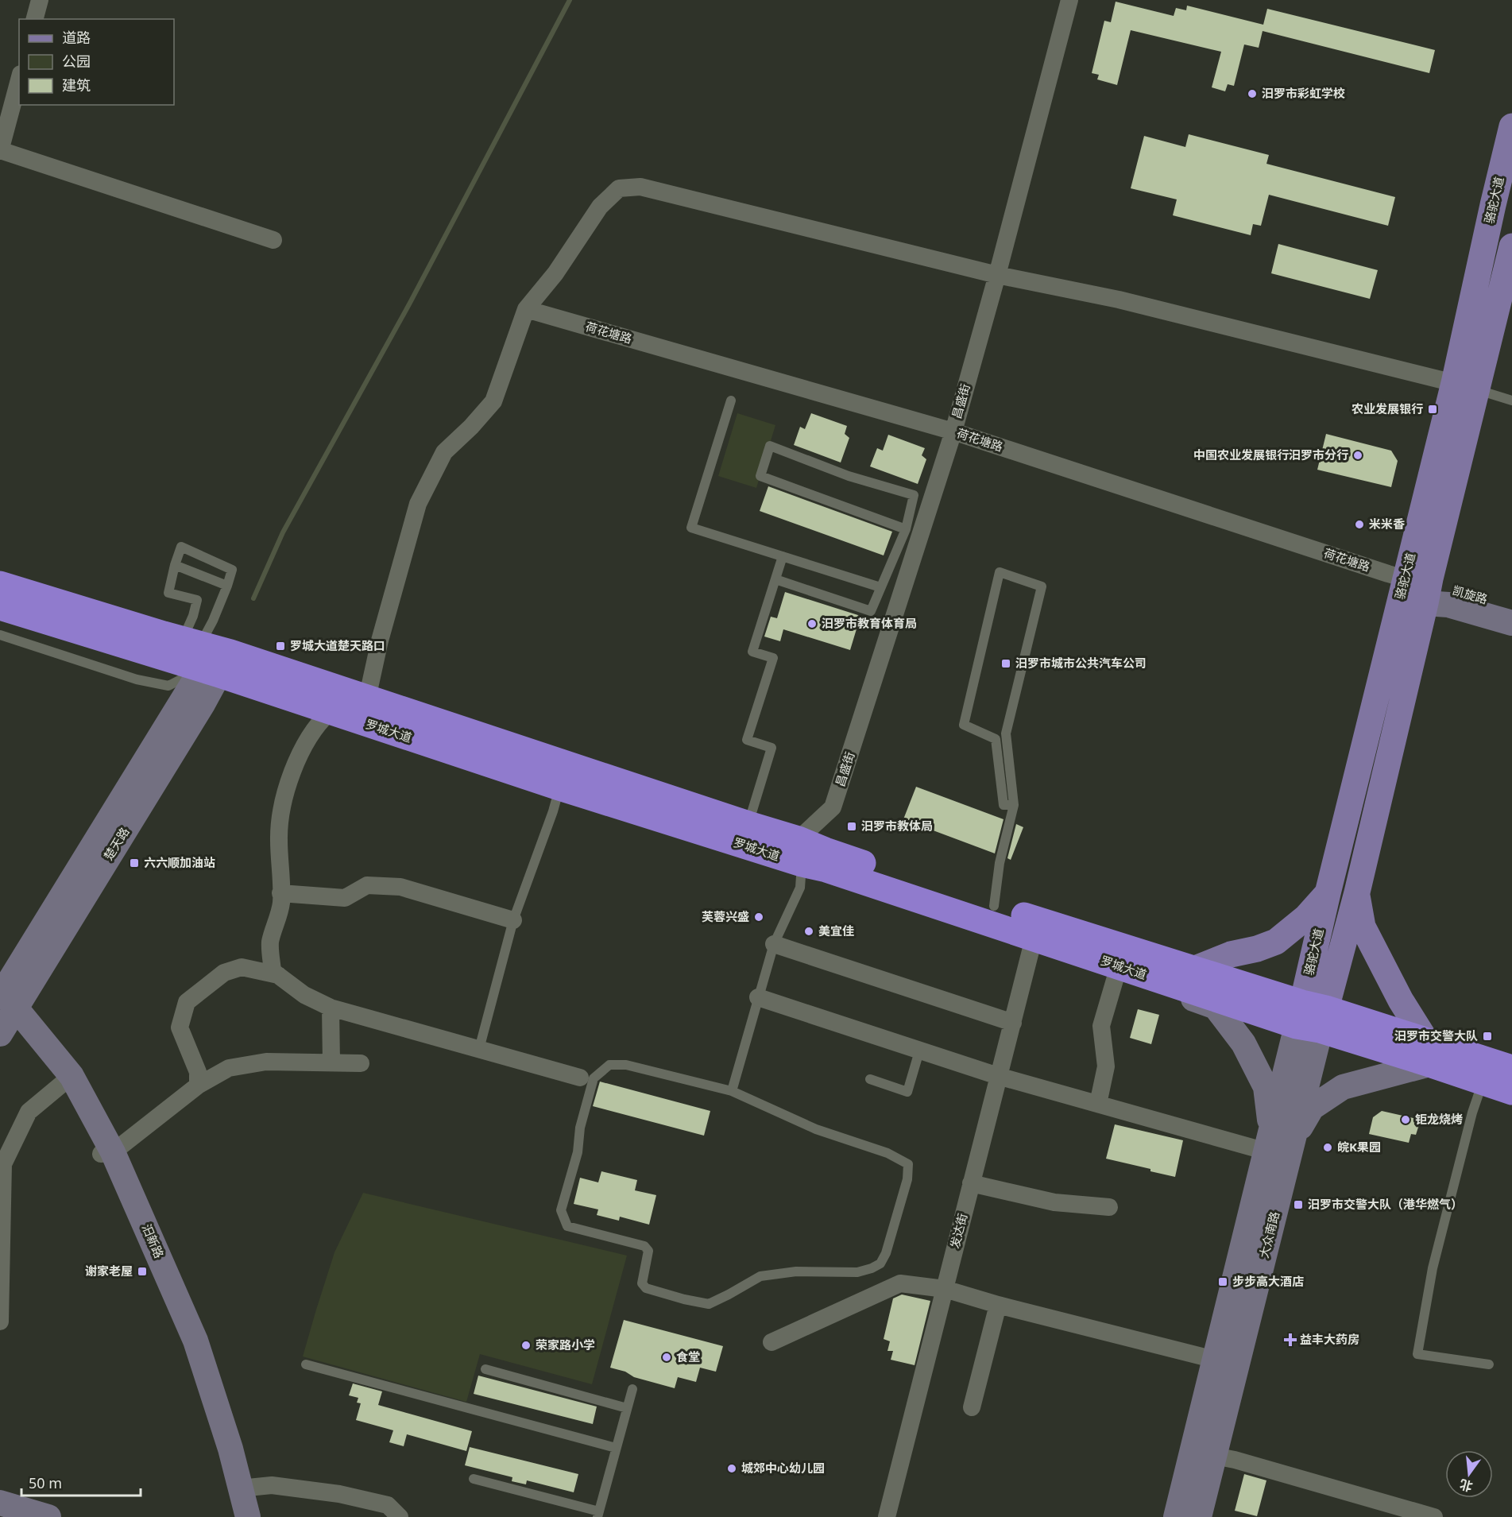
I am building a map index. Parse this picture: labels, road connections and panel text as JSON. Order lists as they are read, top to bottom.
{
  "streets": {
    "highway": ["罗城大道"],
    "main road": [
      "骆驼大道",
      "凯旋路",
      "楚天路",
      "大众南路",
      "汨新路"
    ],
    "street": ["荷花塘路", "昌盛街", "发达街"]
  },
  "crossings": [
    ["骆驼大道", "荷花塘路"],
    ["骆驼大道", "凯旋路"],
    ["骆驼大道", "罗城大道"],
    ["骆驼大道", "大众南路"],
    ["荷花塘路", "昌盛街"],
    ["昌盛街", "罗城大道"],
    ["罗城大道", "楚天路"],
    ["罗城大道", "大众南路"],
    ["楚天路", "汨新路"]
  ],
  "places": {
    "other": [
      "汨罗市彩虹学校",
      "中国农业发展银行汨罗市分行",
      "米米香",
      "汨罗市教育体育局",
      "芙蓉兴盛",
      "美宜佳",
      "钜龙烧烤",
      "皖K果园",
      "荣家路小学",
      "食堂",
      "城郊中心幼儿园"
    ],
    "transit": [
      "农业发展银行",
      "罗城大道楚天路口",
      "汨罗市城市公共汽车公司",
      "汨罗市教体局",
      "六六顺加油站",
      "汨罗市交警大队",
      "汨罗市交警大队（港华燃气）",
      "谢家老屋",
      "步步高大酒店"
    ],
    "health": ["益丰大药房"]
  },
  "legend": ["道路", "公园", "建筑"],
  "scale_bar": "50 m",
  "north": "bottom"
}
